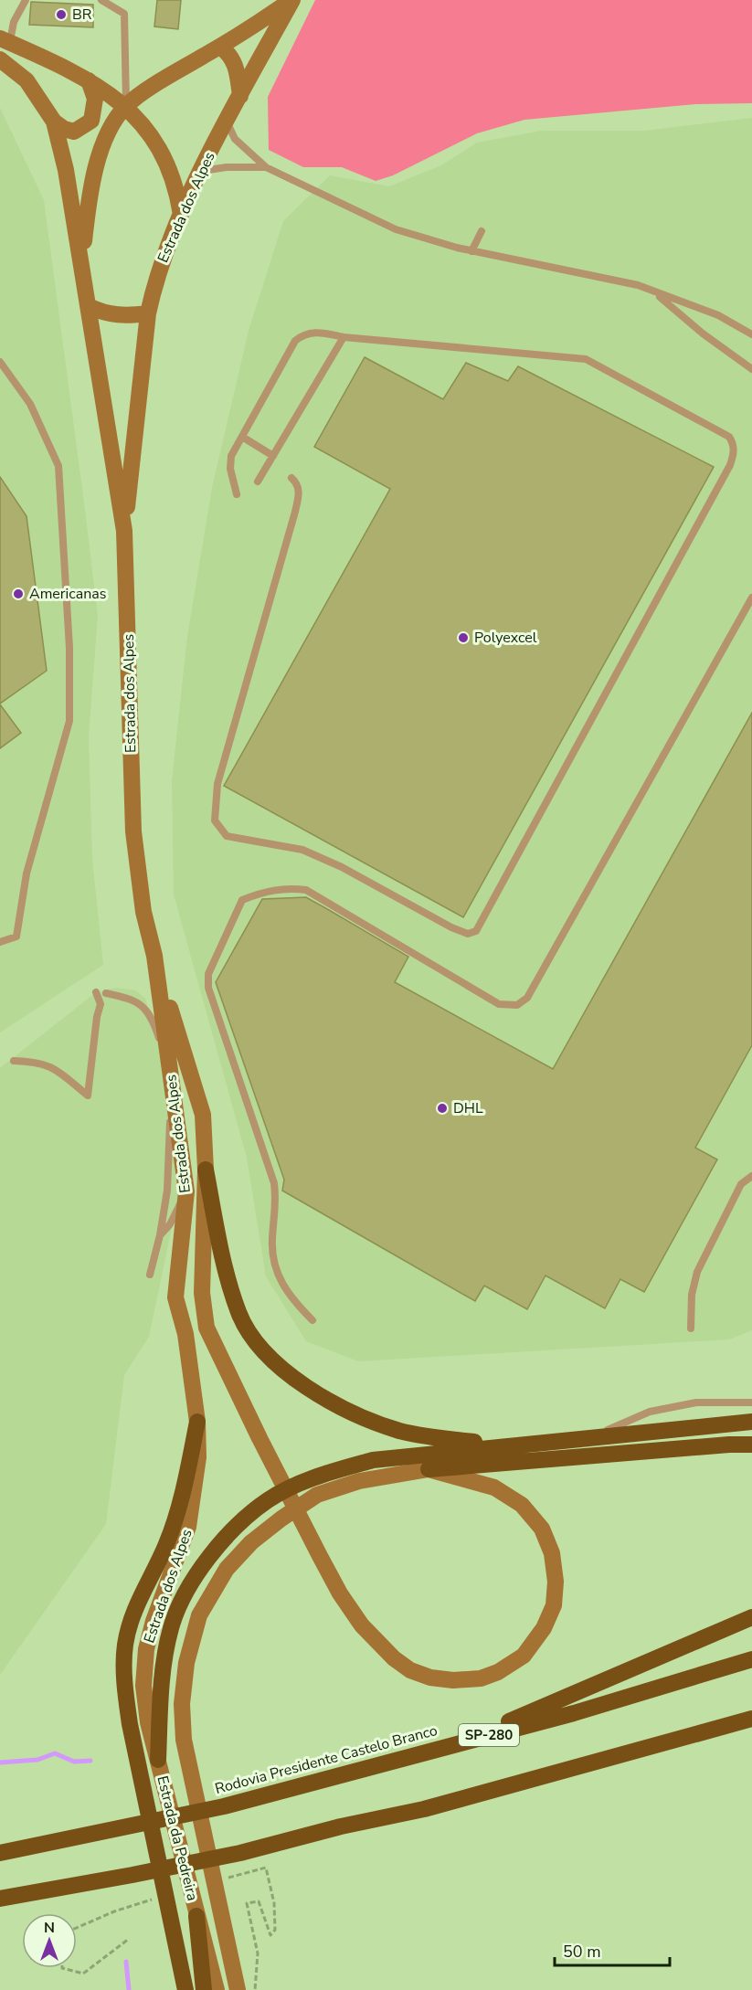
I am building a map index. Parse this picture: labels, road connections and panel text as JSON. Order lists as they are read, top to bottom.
{
  "streets": {
    "highway": ["SP-280", "Rodovia Presidente Castelo Branco"],
    "main road": ["Estrada dos Alpes", "Estrada da Pedreira"]
  },
  "crossings": [
    ["Estrada dos Alpes", "Estrada da Pedreira"]
  ],
  "places": [
    "BR",
    "Americanas",
    "Polyexcel",
    "DHL"
  ],
  "scale_bar": "50 m",
  "north": "top"
}
